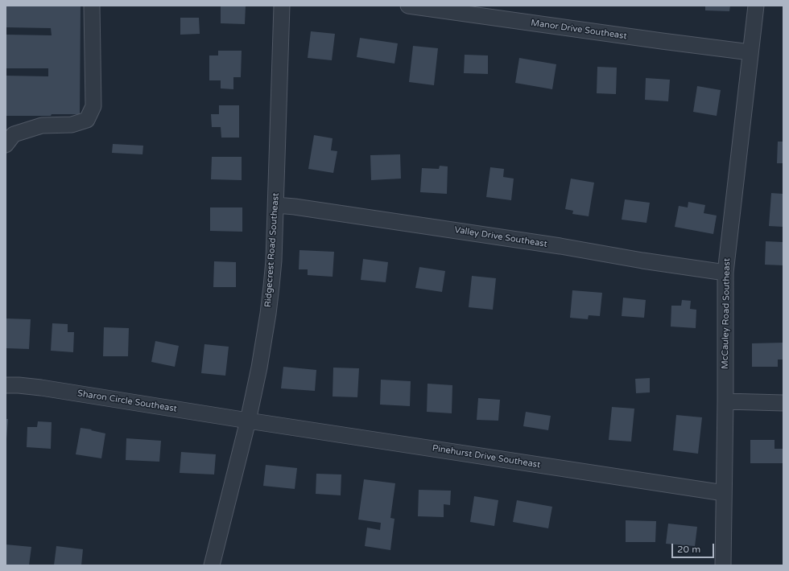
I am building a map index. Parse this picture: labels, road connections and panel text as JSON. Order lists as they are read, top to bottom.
{
  "streets": {
    "street": [
      "Manor Drive Southeast",
      "Valley Drive Southeast",
      "Ridgecrest Road Southeast",
      "McCauley Road Southeast",
      "Sharon Circle Southeast",
      "Pinehurst Drive Southeast"
    ]
  },
  "crossings": [
    ["Manor Drive Southeast", "McCauley Road Southeast"],
    ["Valley Drive Southeast", "Ridgecrest Road Southeast"],
    ["Valley Drive Southeast", "McCauley Road Southeast"],
    ["Ridgecrest Road Southeast", "Sharon Circle Southeast"],
    ["Ridgecrest Road Southeast", "Pinehurst Drive Southeast"],
    ["McCauley Road Southeast", "Pinehurst Drive Southeast"],
    ["Sharon Circle Southeast", "Pinehurst Drive Southeast"]
  ],
  "scale_bar": "20 m"
}
